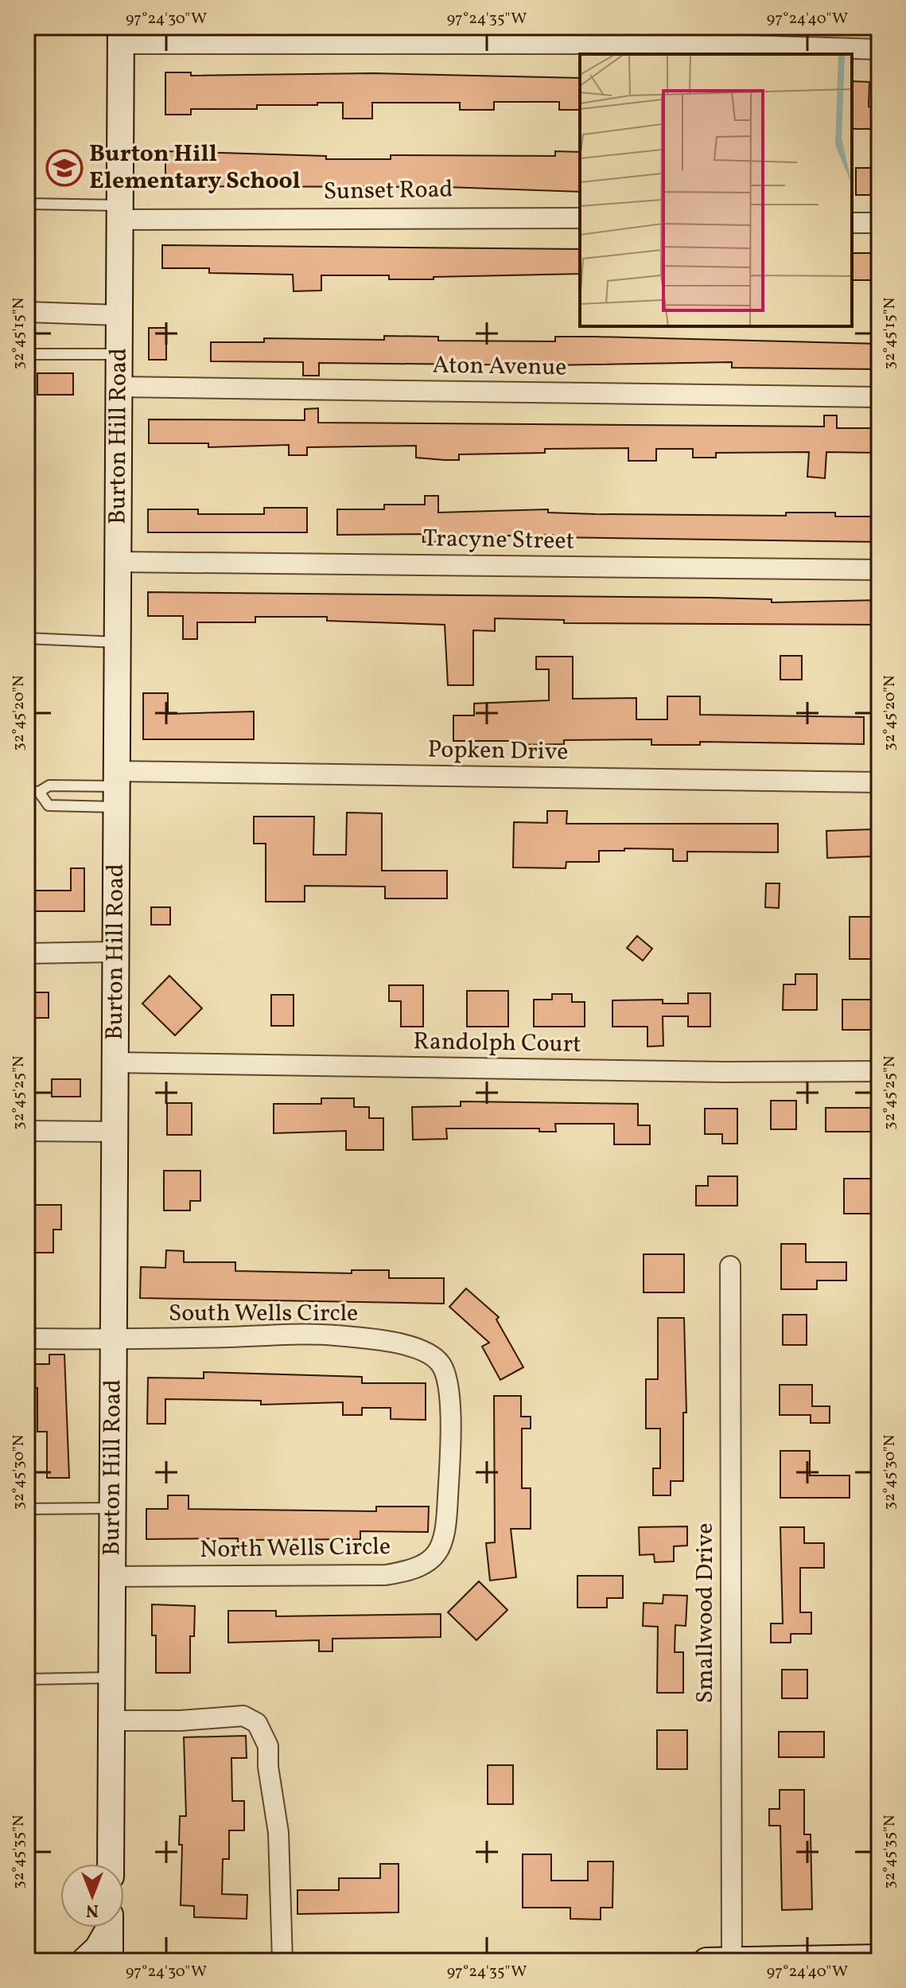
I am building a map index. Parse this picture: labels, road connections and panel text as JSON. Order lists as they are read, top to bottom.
{
  "streets": {
    "street": [
      "Sunset Road",
      "Aton Avenue",
      "Burton Hill Road",
      "Tracyne Street",
      "Popken Drive",
      "Randolph Court",
      "South Wells Circle",
      "North Wells Circle",
      "Smallwood Drive"
    ]
  },
  "crossings": [
    ["Sunset Road", "Burton Hill Road"],
    ["Aton Avenue", "Burton Hill Road"],
    ["Burton Hill Road", "Tracyne Street"],
    ["Burton Hill Road", "Popken Drive"],
    ["Burton Hill Road", "Randolph Court"],
    ["Burton Hill Road", "South Wells Circle"],
    ["Burton Hill Road", "North Wells Circle"],
    ["South Wells Circle", "North Wells Circle"]
  ],
  "places": {
    "school or university": ["Burton Hill Elementary School"]
  },
  "north": "bottom",
  "coordinates": [
    "97°24'30\"W",
    "97°24'35\"W",
    "97°24'40\"W",
    "32°45'15\"N",
    "32°45'20\"N",
    "32°45'25\"N",
    "32°45'30\"N",
    "32°45'35\"N"
  ]
}
